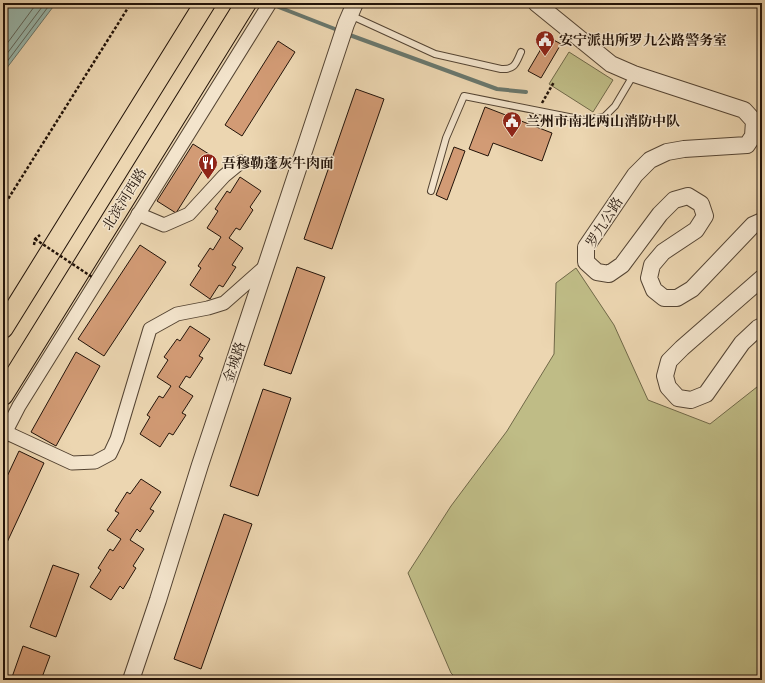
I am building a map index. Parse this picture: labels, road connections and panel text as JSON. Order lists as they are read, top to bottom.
{
  "streets": {
    "main road": ["北滨河西路"],
    "street": ["罗九公路", "金城路"]
  },
  "places": {
    "public building": ["安宁派出所罗九公路警务室", "兰州市南北两山消防中队"],
    "restaurant": ["吾穆勒蓬灰牛肉面"]
  }
}
